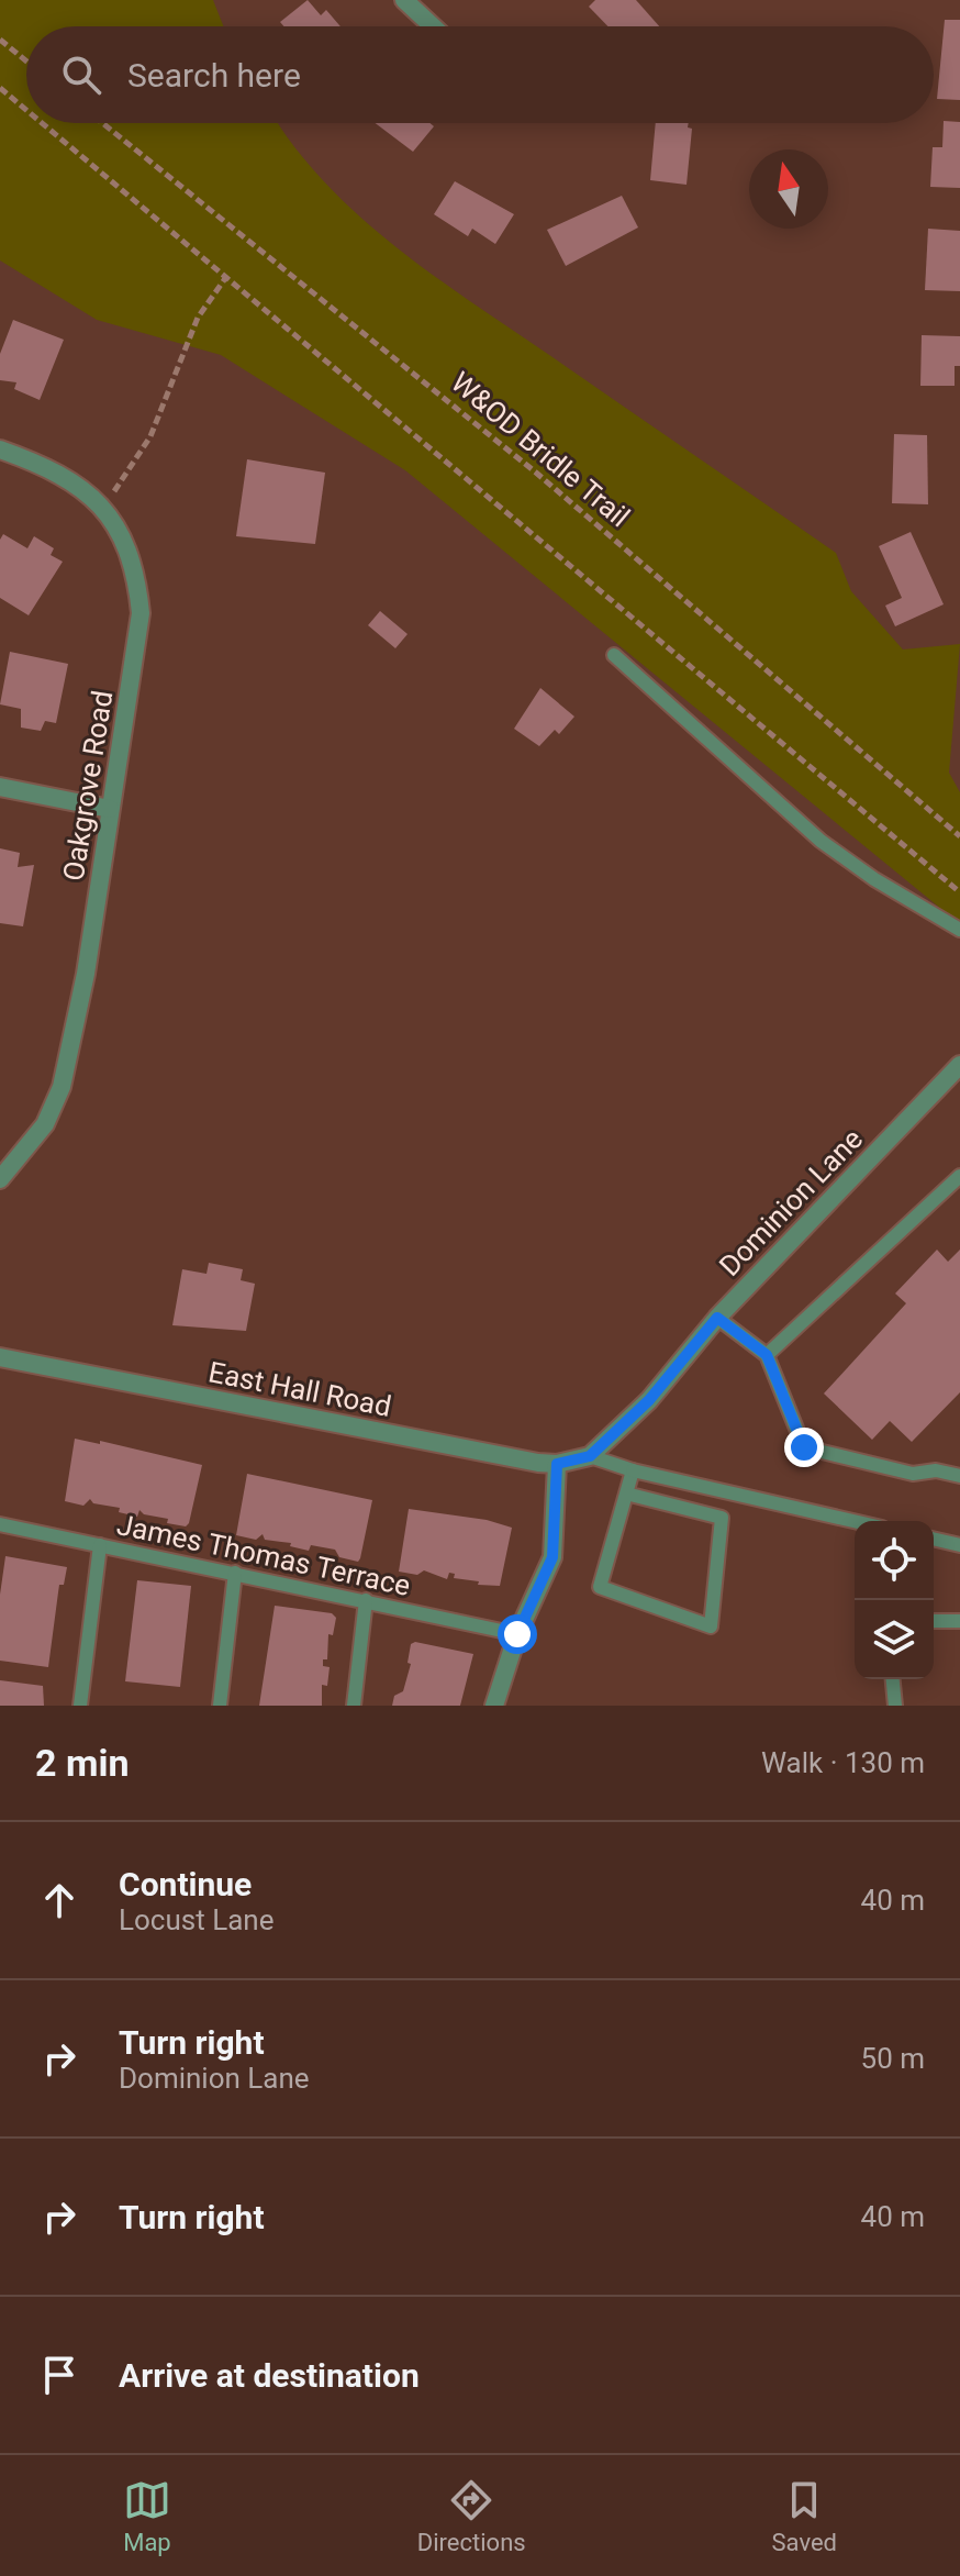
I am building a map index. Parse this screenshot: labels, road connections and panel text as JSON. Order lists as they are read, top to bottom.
{
  "streets": {
    "street": ["Oakgrove Road", "Dominion Lane", "East Hall Road"],
    "lane": ["James Thomas Terrace"],
    "path": ["W&OD Bridle Trail"]
  },
  "crossings": [
    ["Dominion Lane", "East Hall Road"]
  ],
  "north": "top",
  "page": {
    "search": "Search here",
    "heading": ["2 min", "Walk · 130 m"],
    "list": [
      ["Continue", "Locust Lane", "40 m"],
      ["Turn right", "Dominion Lane", "50 m"],
      ["Turn right", "40 m"],
      "Arrive at destination"
    ],
    "nav": ["Map", "Directions", "Saved"]
  }
}
